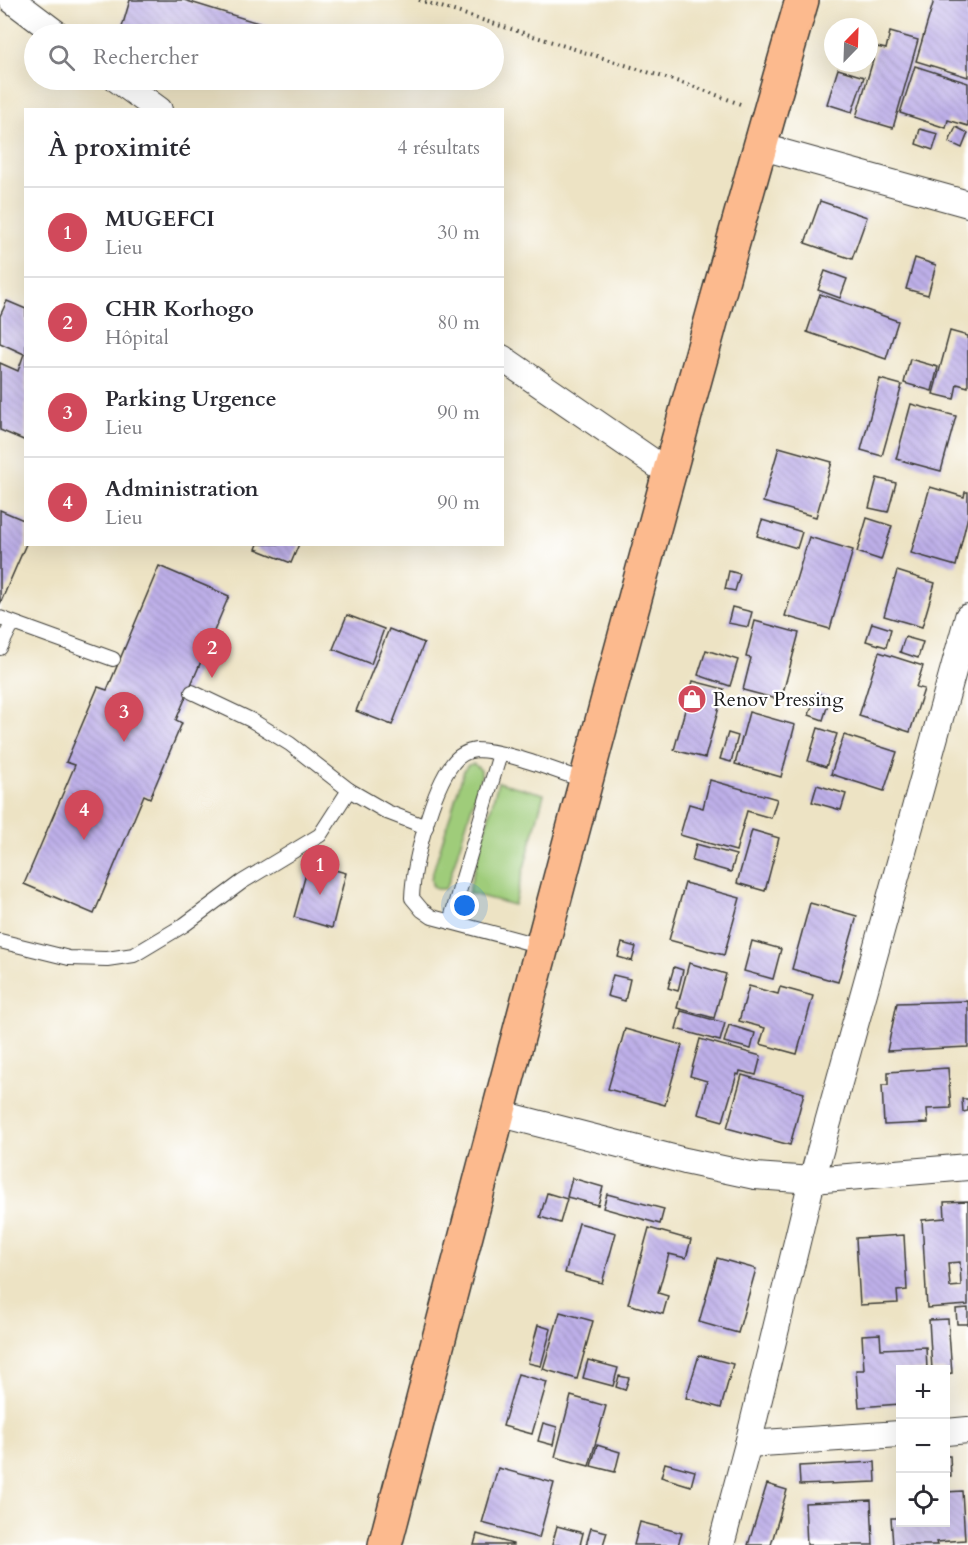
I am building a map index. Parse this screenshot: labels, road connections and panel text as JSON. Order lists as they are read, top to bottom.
{
  "places": {
    "shop": ["Renov Pressing"]
  },
  "north": "top right",
  "page": {
    "search": "Rechercher",
    "heading": ["À proximité", "4 résultats"],
    "list": [
      {
        "mark": "1",
        "name": "MUGEFCI",
        "note": "Lieu",
        "value": "30 m"
      },
      {
        "mark": "2",
        "name": "CHR Korhogo",
        "note": "Hôpital",
        "value": "80 m"
      },
      {
        "mark": "3",
        "name": "Parking Urgence",
        "note": "Lieu",
        "value": "90 m"
      },
      {
        "mark": "4",
        "name": "Administration",
        "note": "Lieu",
        "value": "90 m"
      }
    ],
    "pins": [
      "2",
      "3",
      "4",
      "1"
    ],
    "map_buttons": ["+", "−"]
  }
}
